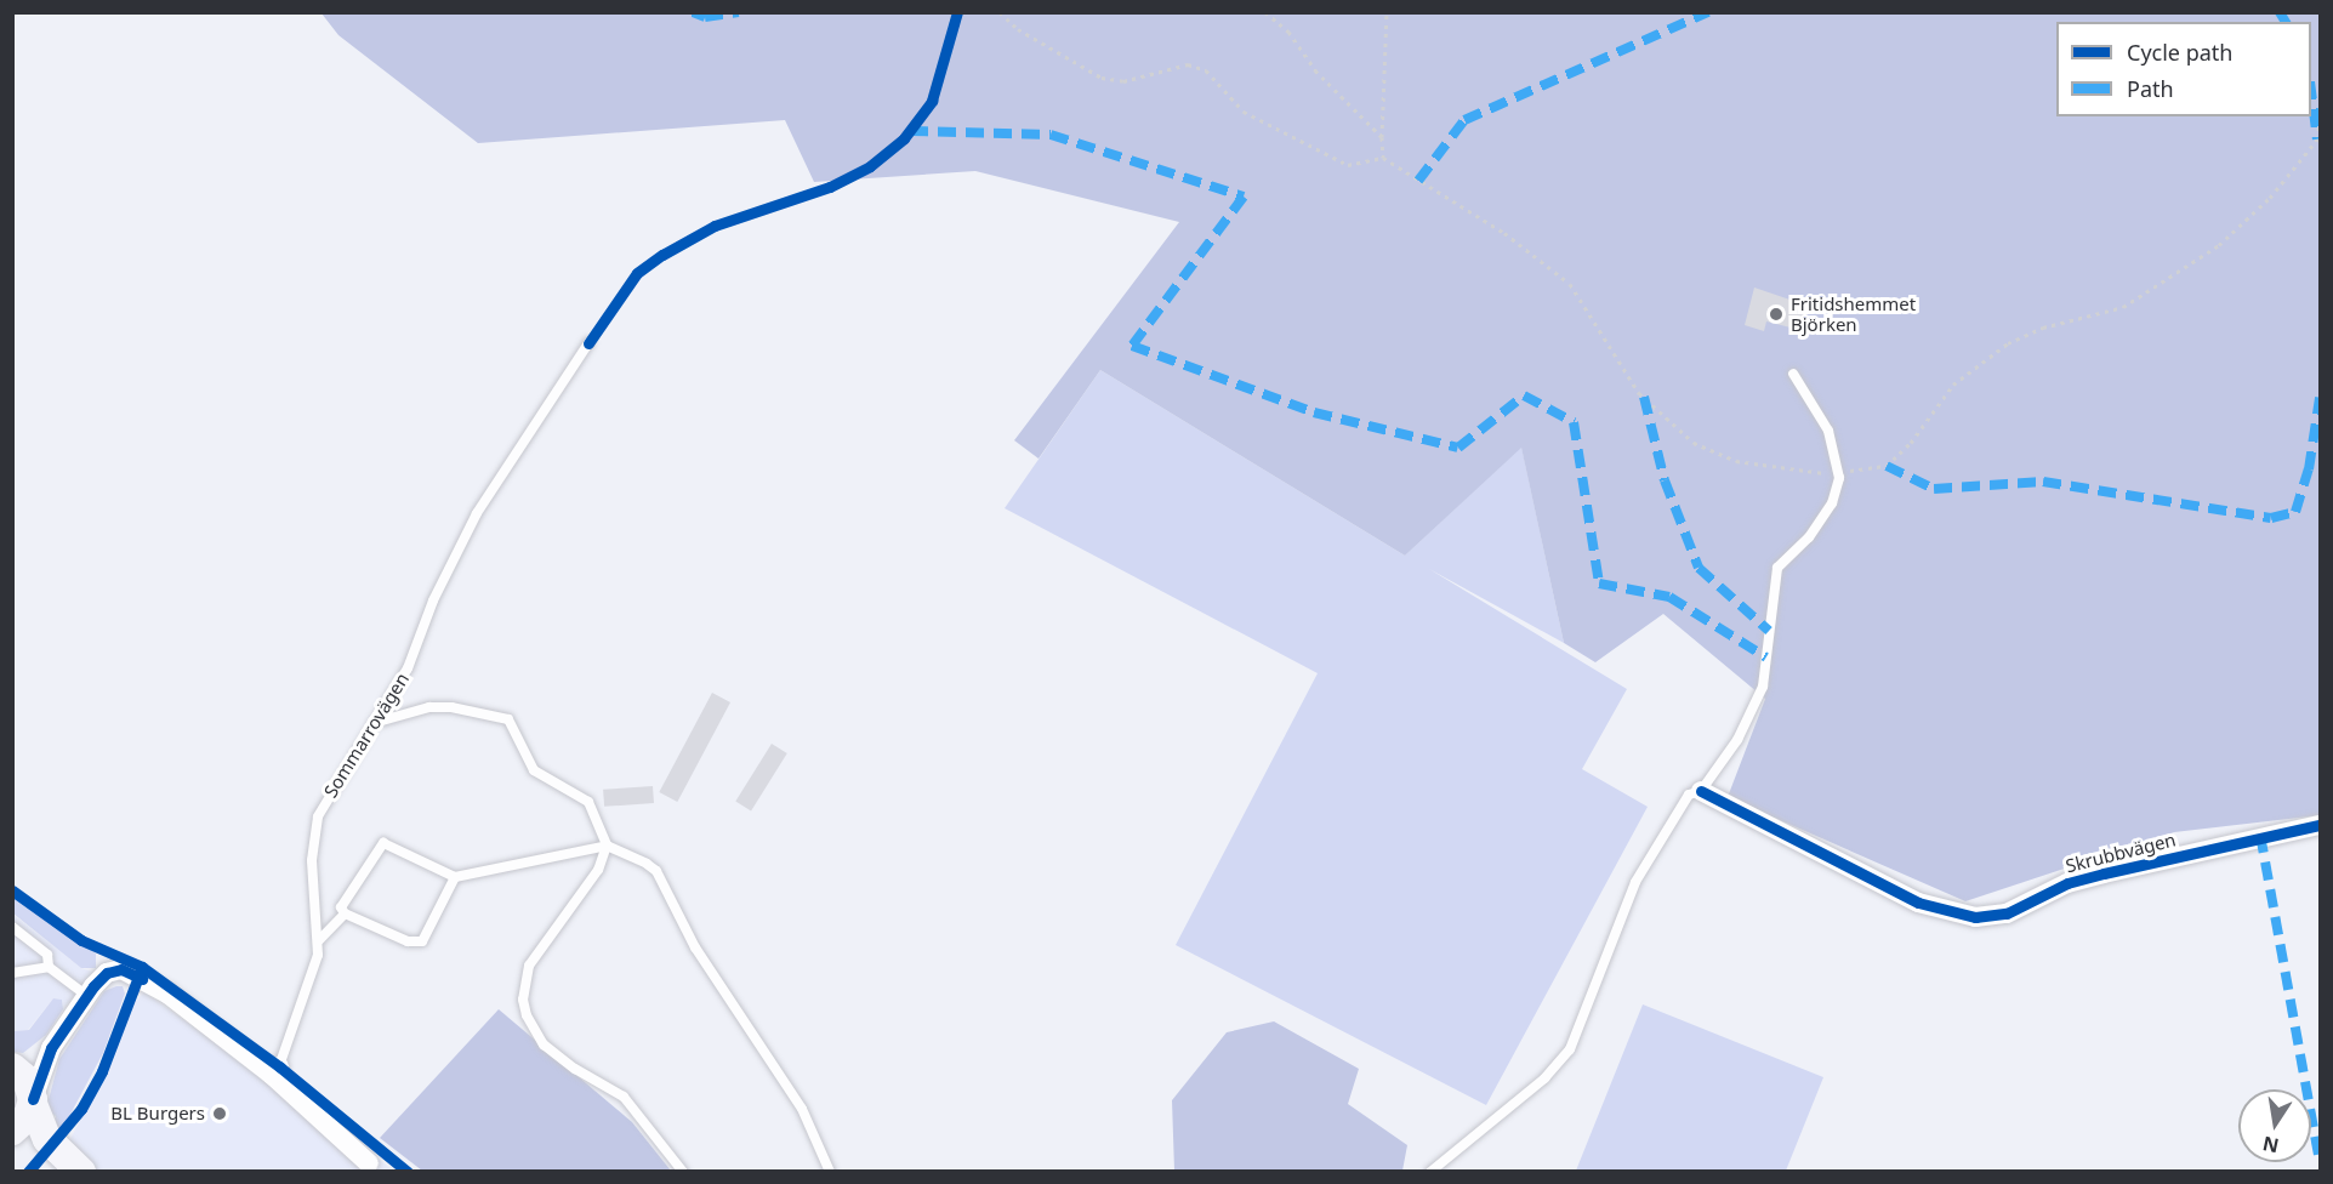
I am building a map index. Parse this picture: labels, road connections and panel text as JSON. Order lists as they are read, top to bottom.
{
  "streets": {
    "street": ["Skrubbvägen"],
    "lane": ["Sommarrovägen"]
  },
  "places": ["Fritidshemmet Björken", "BL Burgers"],
  "legend": ["Cycle path", "Path"],
  "north": "bottom"
}
